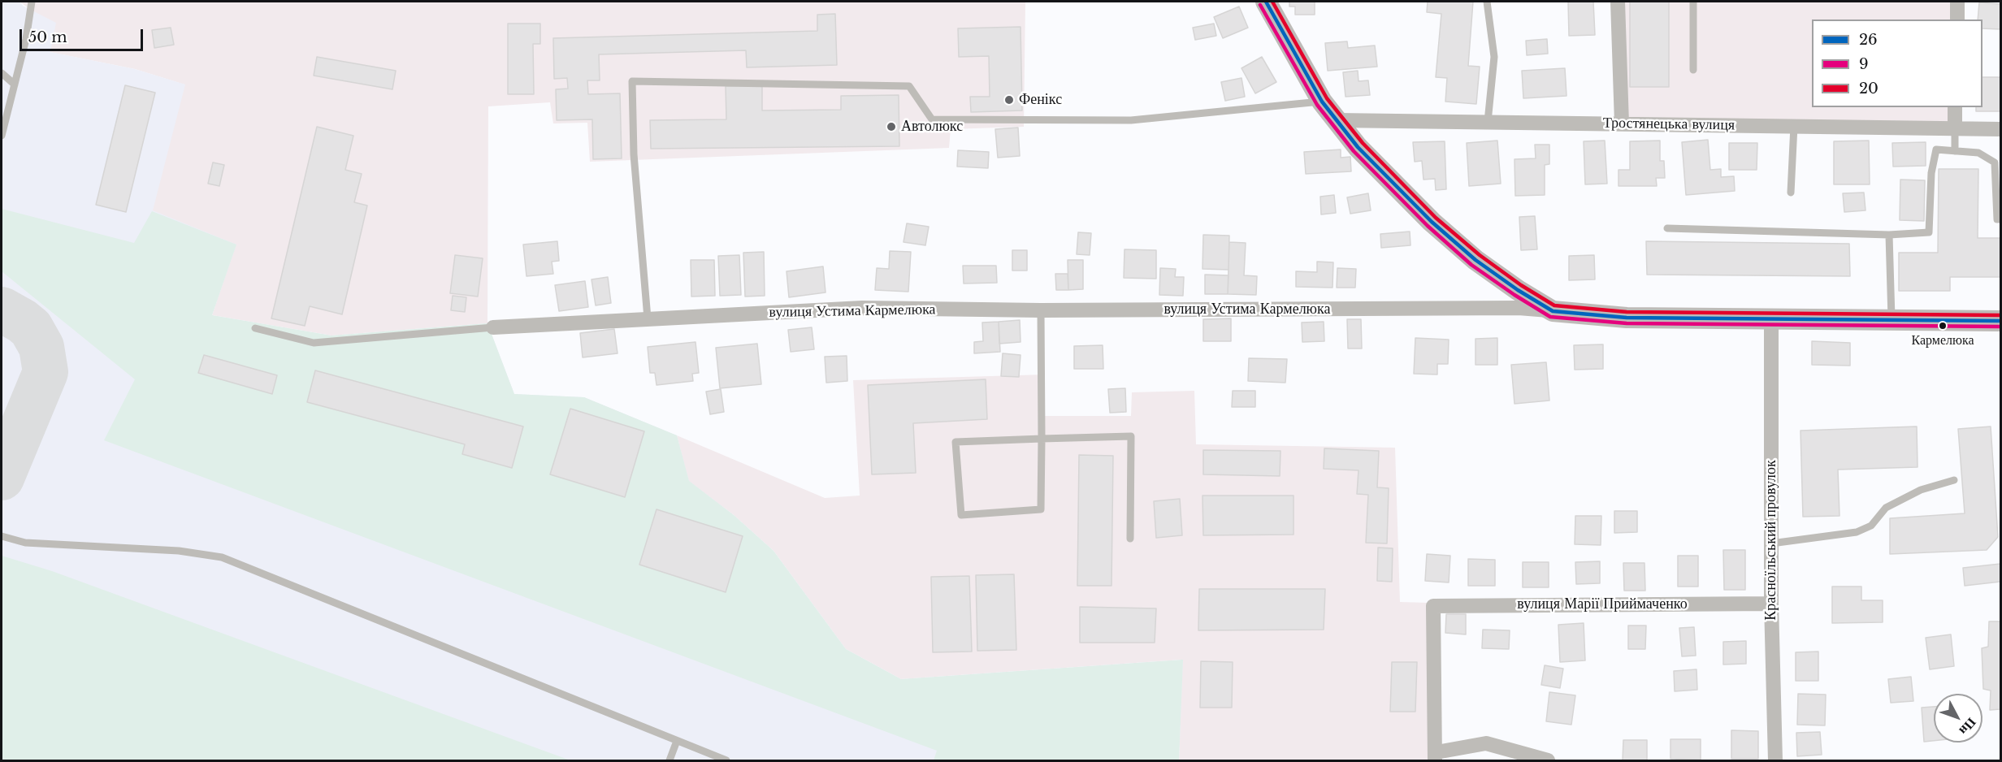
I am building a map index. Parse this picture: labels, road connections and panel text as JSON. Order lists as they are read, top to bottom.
{
  "streets": {
    "main road": ["вулиця Устима Кармелюка"],
    "street": ["Тростянецька вулиця", "Красноїльський провулок", "вулиця Марії Приймаченко"]
  },
  "crossings": [
    ["вулиця Устима Кармелюка", "Красноїльський провулок"],
    ["Красноїльський провулок", "вулиця Марії Приймаченко"]
  ],
  "places": ["Фенікс", "Автолюкс", "Кармелюка"],
  "lines": ["transit line 26", "transit line 20", "transit line 9"],
  "legend": ["26", "9", "20"],
  "scale_bar": "50 m",
  "north": "bottom right"
}
